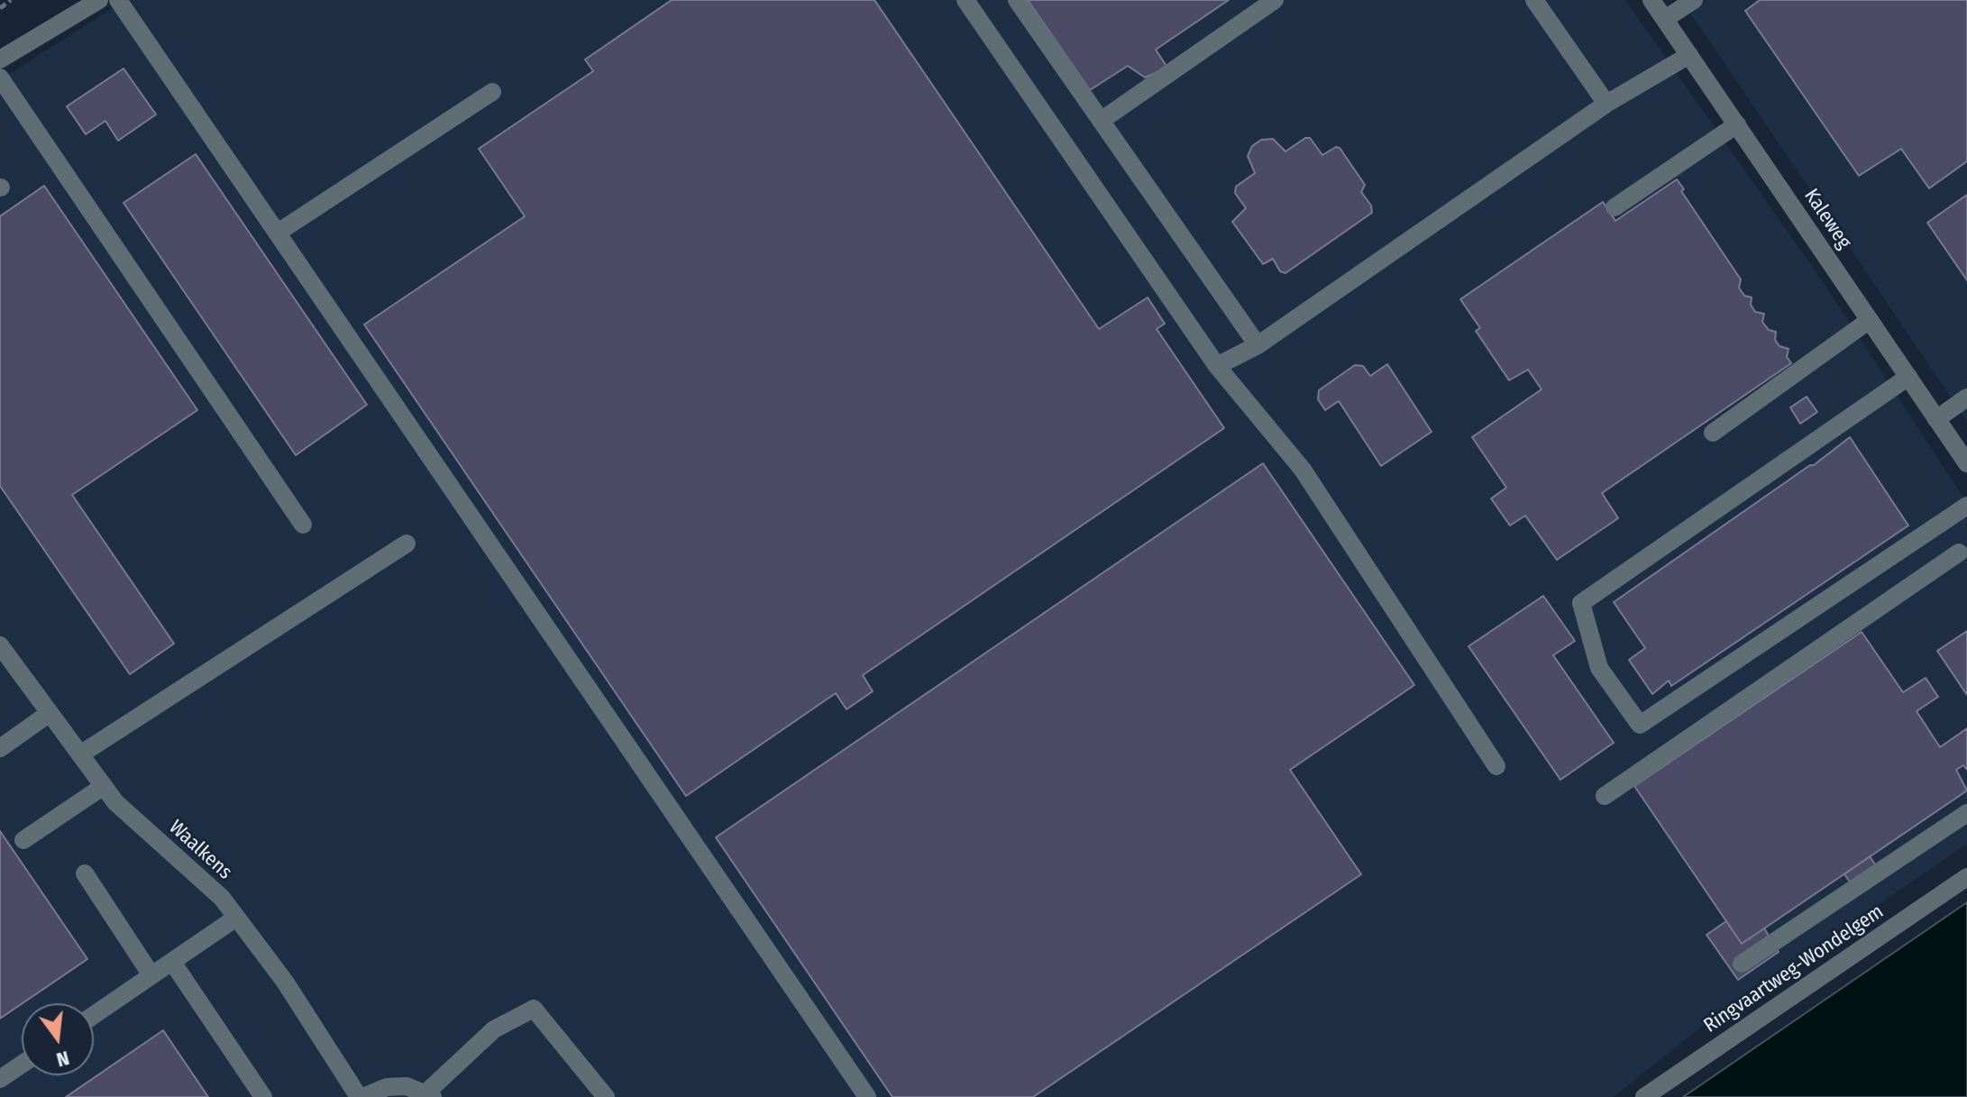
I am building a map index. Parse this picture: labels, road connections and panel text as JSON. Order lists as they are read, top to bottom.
{
  "streets": {
    "street": ["Kaleweg", "Waalkens", "Ringvaartweg-Wondelgem"]
  },
  "north": "bottom"
}
